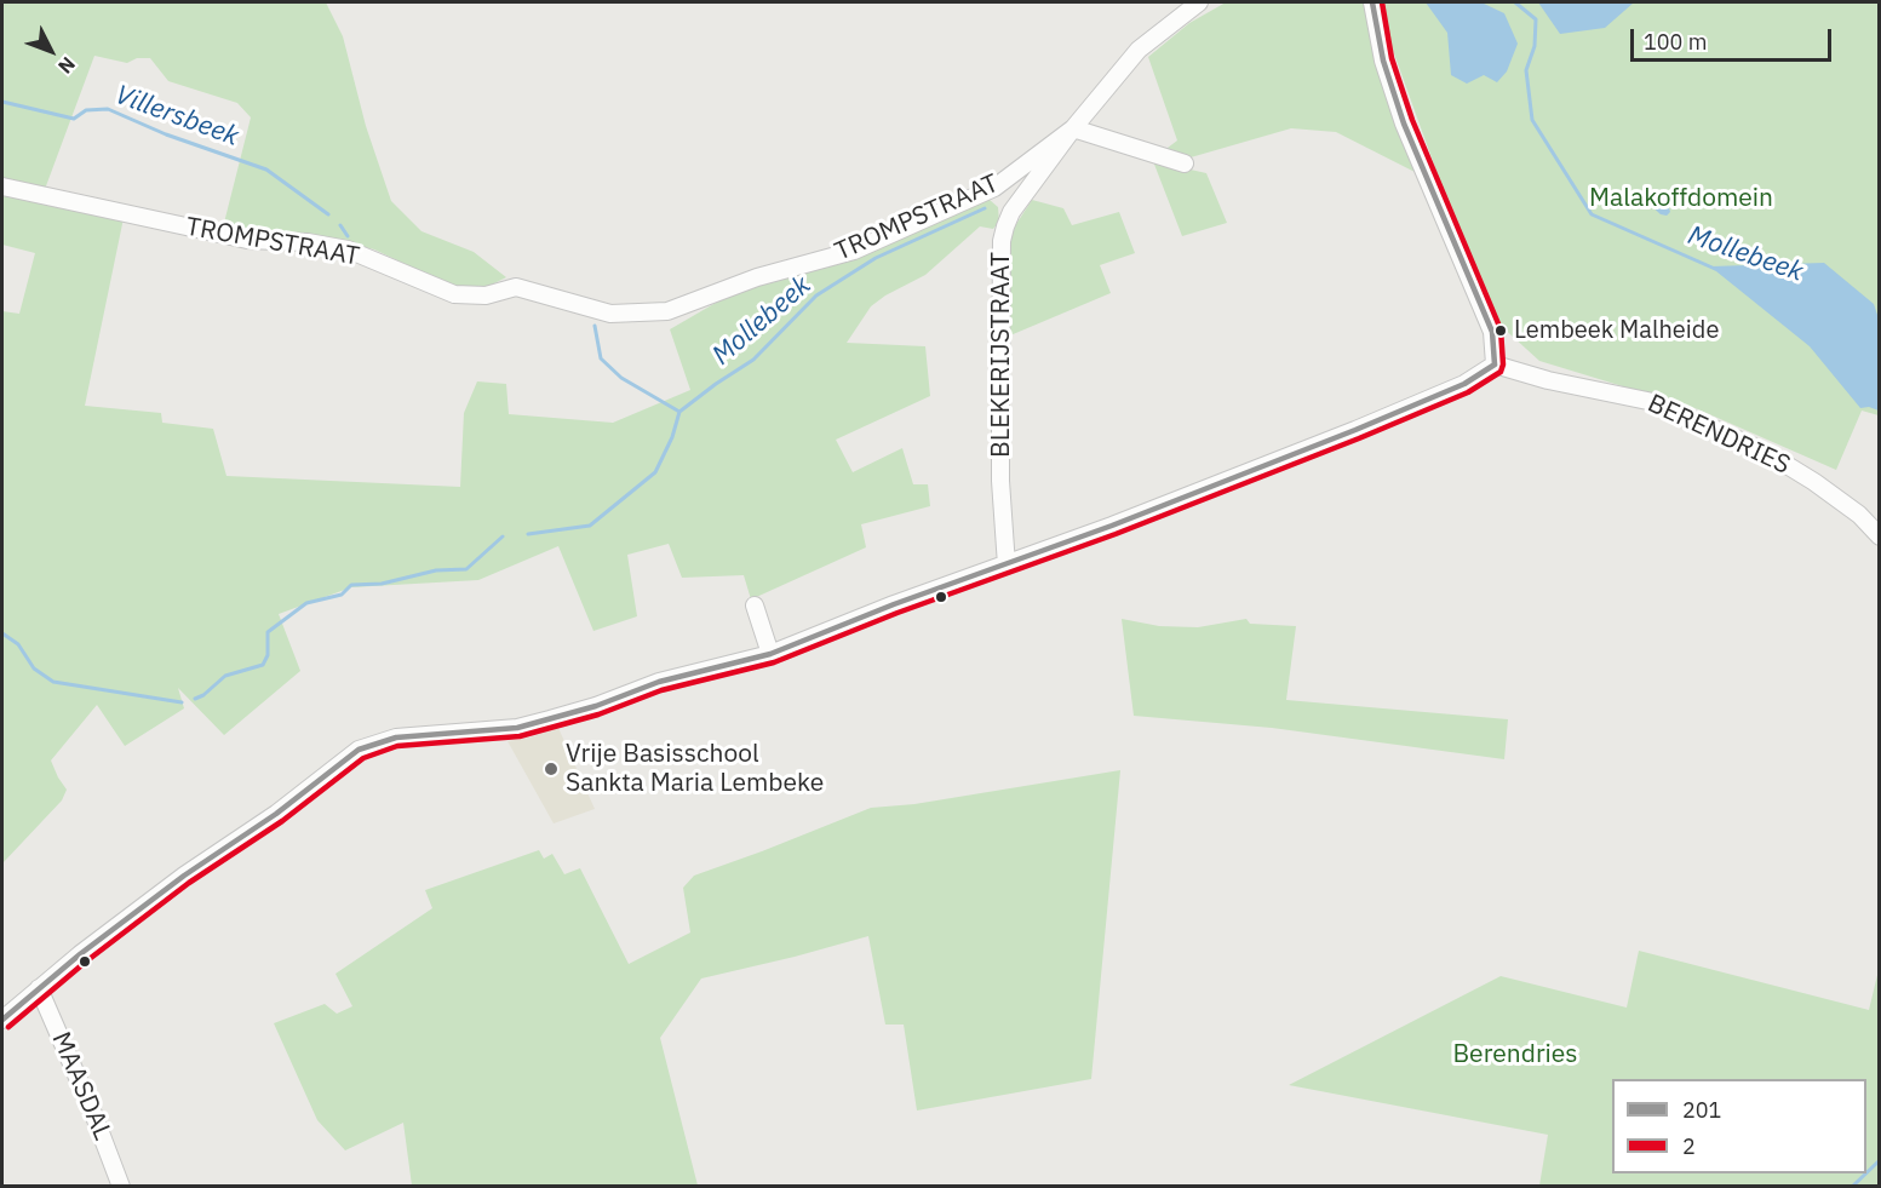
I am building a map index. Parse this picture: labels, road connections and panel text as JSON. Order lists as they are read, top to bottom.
{
  "streets": {
    "street": [
      "TROMPSTRAAT",
      "BLEKERIJSTRAAT",
      "BERENDRIES",
      "MAASDAL"
    ]
  },
  "crossings": [
    ["TROMPSTRAAT", "BLEKERIJSTRAAT"]
  ],
  "water": ["Villersbeek", "Mollebeek"],
  "parks": ["Malakoffdomein", "Berendries"],
  "places": ["Lembeek Malheide", "Vrije Basisschool Sankta Maria Lembeke"],
  "lines": ["transit line 201", "transit line 2"],
  "legend": ["201", "2"],
  "scale_bar": "100 m",
  "north": "bottom right"
}
